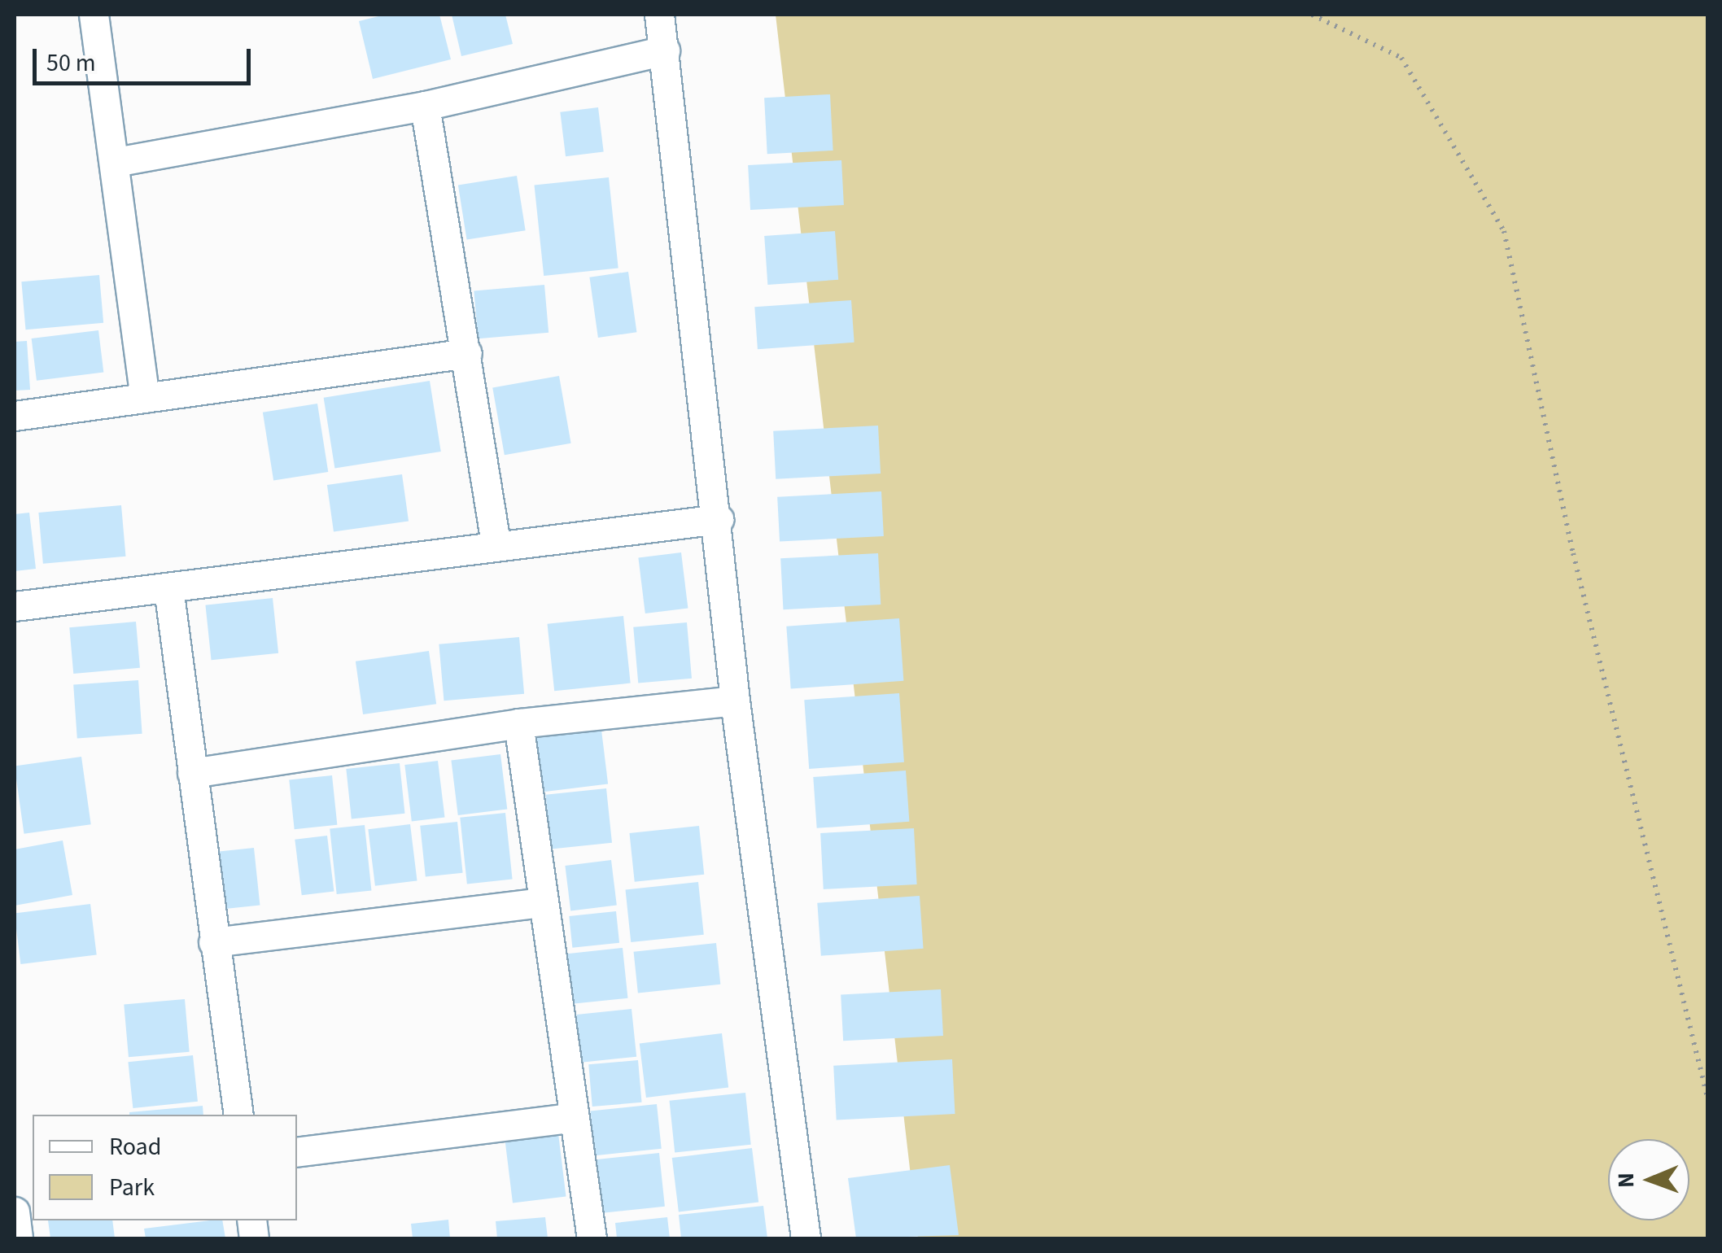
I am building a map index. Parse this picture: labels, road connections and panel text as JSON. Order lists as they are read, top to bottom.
{
  "legend": ["Road", "Park"],
  "scale_bar": "50 m",
  "north": "left"
}
